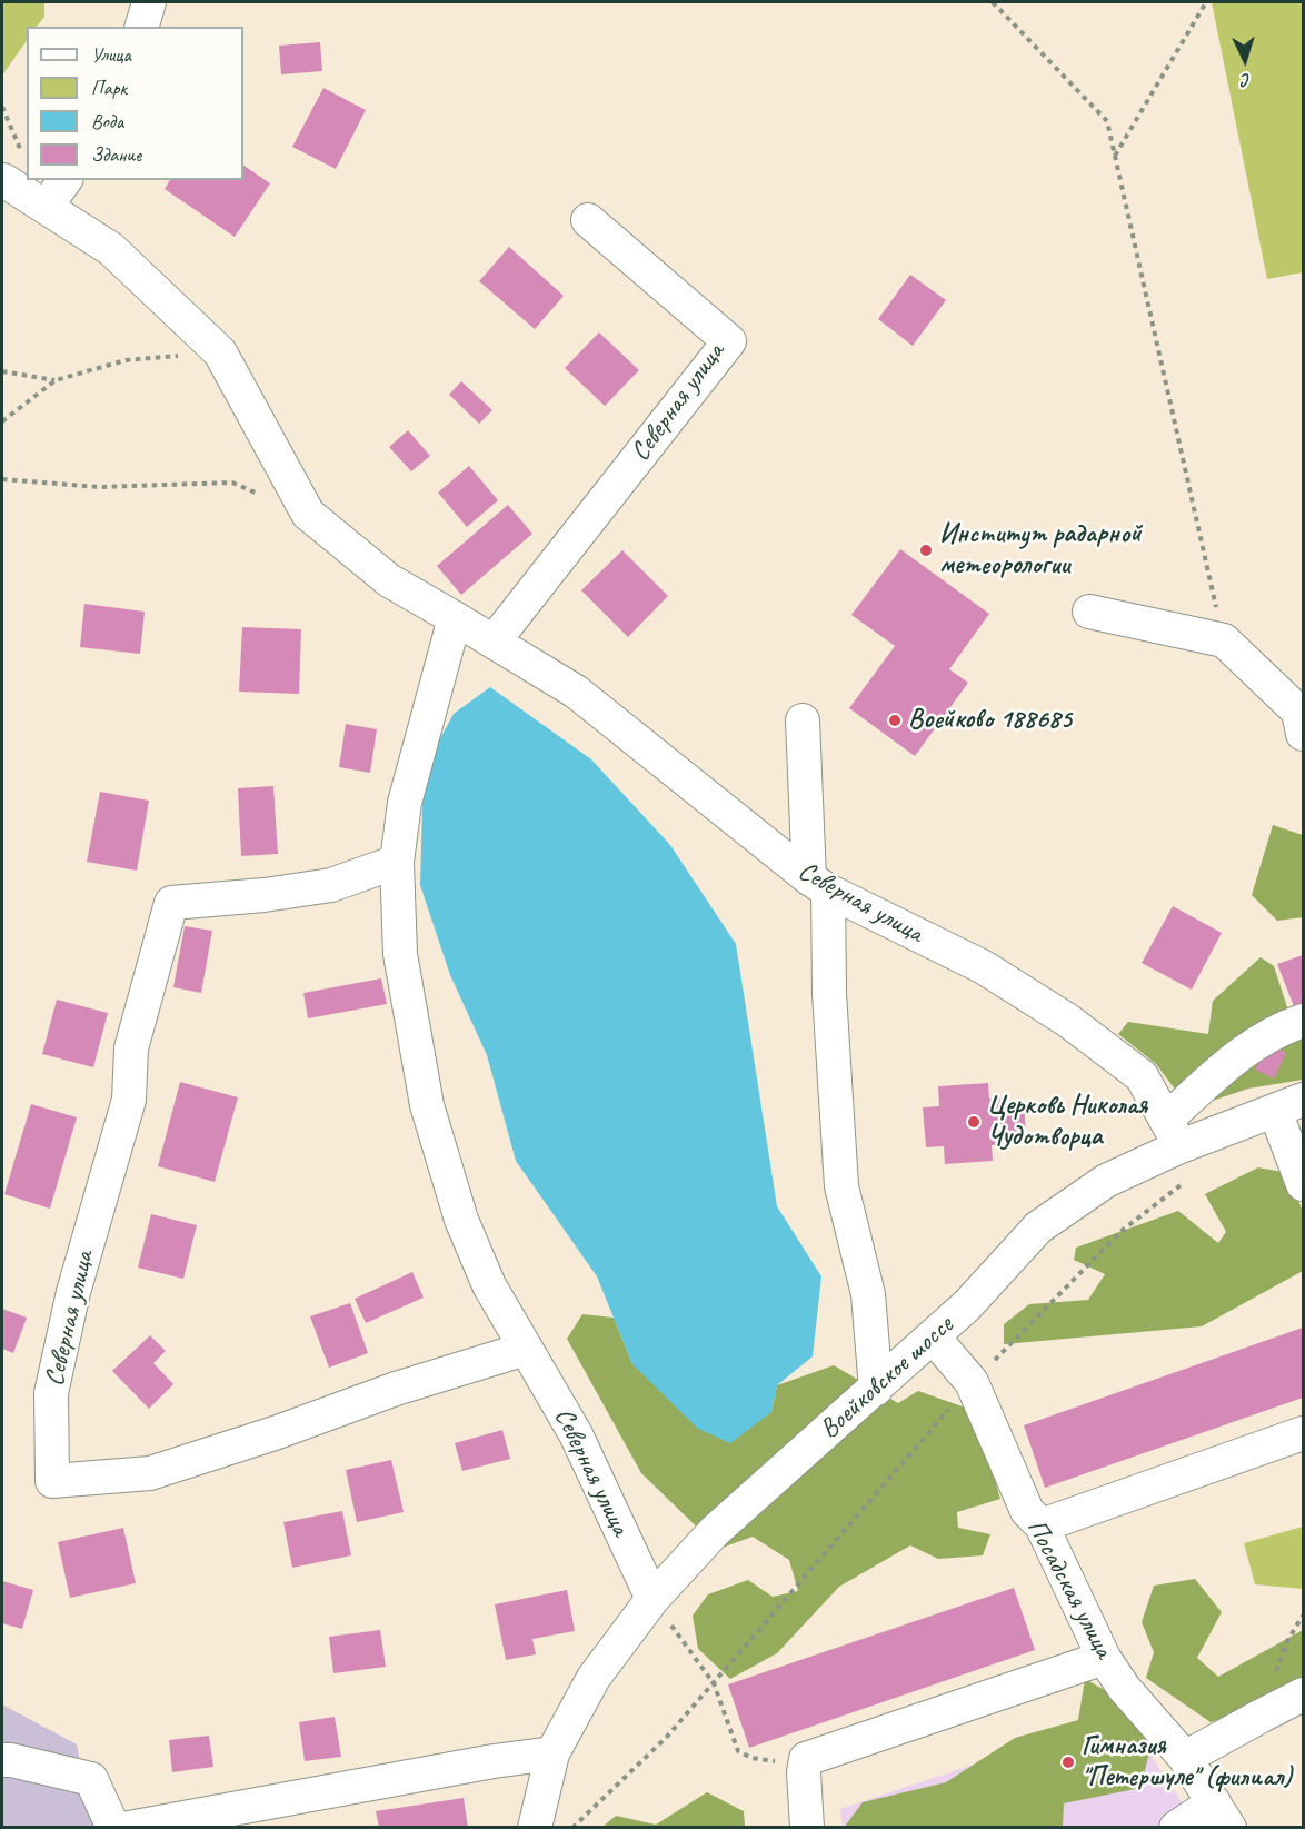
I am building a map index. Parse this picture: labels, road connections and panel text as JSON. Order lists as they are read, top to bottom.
{
  "streets": {
    "street": ["Северная улица", "Воейковское шоссе", "Посадская улица"]
  },
  "crossings": [
    ["Северная улица", "Воейковское шоссе"],
    ["Воейковское шоссе", "Посадская улица"]
  ],
  "places": [
    "Институт радарной метеорологии",
    "Воейково 188685",
    "Церковь Николая Чудотворца",
    "Гимназия \"Петершуле\" (филиал)"
  ],
  "legend": [
    "Улица",
    "Парк",
    "Вода",
    "Здание"
  ],
  "north": "bottom"
}
